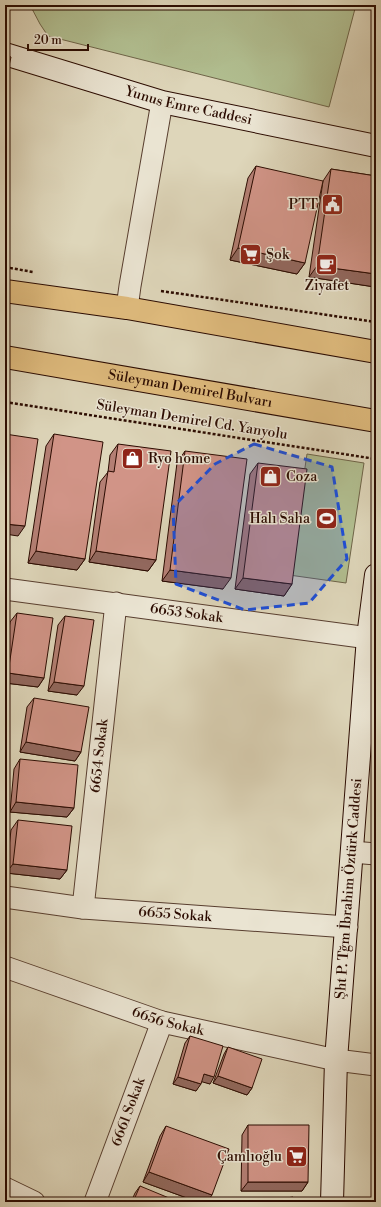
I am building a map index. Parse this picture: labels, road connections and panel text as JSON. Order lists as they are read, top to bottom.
{
  "streets": {
    "main road": ["Yunus Emre Caddesi", "Süleyman Demirel Bulvarı", "Şht P. Tğm İbrahim Öztürk Caddesi"],
    "street": [
      "6653 Sokak",
      "6654 Sokak",
      "6655 Sokak",
      "6656 Sokak",
      "6661 Sokak"
    ],
    "path": ["Süleyman Demirel Cd. Yanyolu"]
  },
  "crossings": [
    ["6653 Sokak", "6654 Sokak"],
    ["6653 Sokak", "Şht P. Tğm İbrahim Öztürk Caddesi"],
    ["6654 Sokak", "6655 Sokak"],
    ["Şht P. Tğm İbrahim Öztürk Caddesi", "6655 Sokak"],
    ["Şht P. Tğm İbrahim Öztürk Caddesi", "6656 Sokak"],
    ["6656 Sokak", "6661 Sokak"]
  ],
  "places": {
    "public building": ["PTT"],
    "supermarket": ["Şok", "Çamlıoğlu"],
    "cafe": ["Ziyafet"],
    "shop": ["Ryo home", "Coza"],
    "sports": ["Halı Saha"]
  },
  "scale_bar": "20 m"
}
